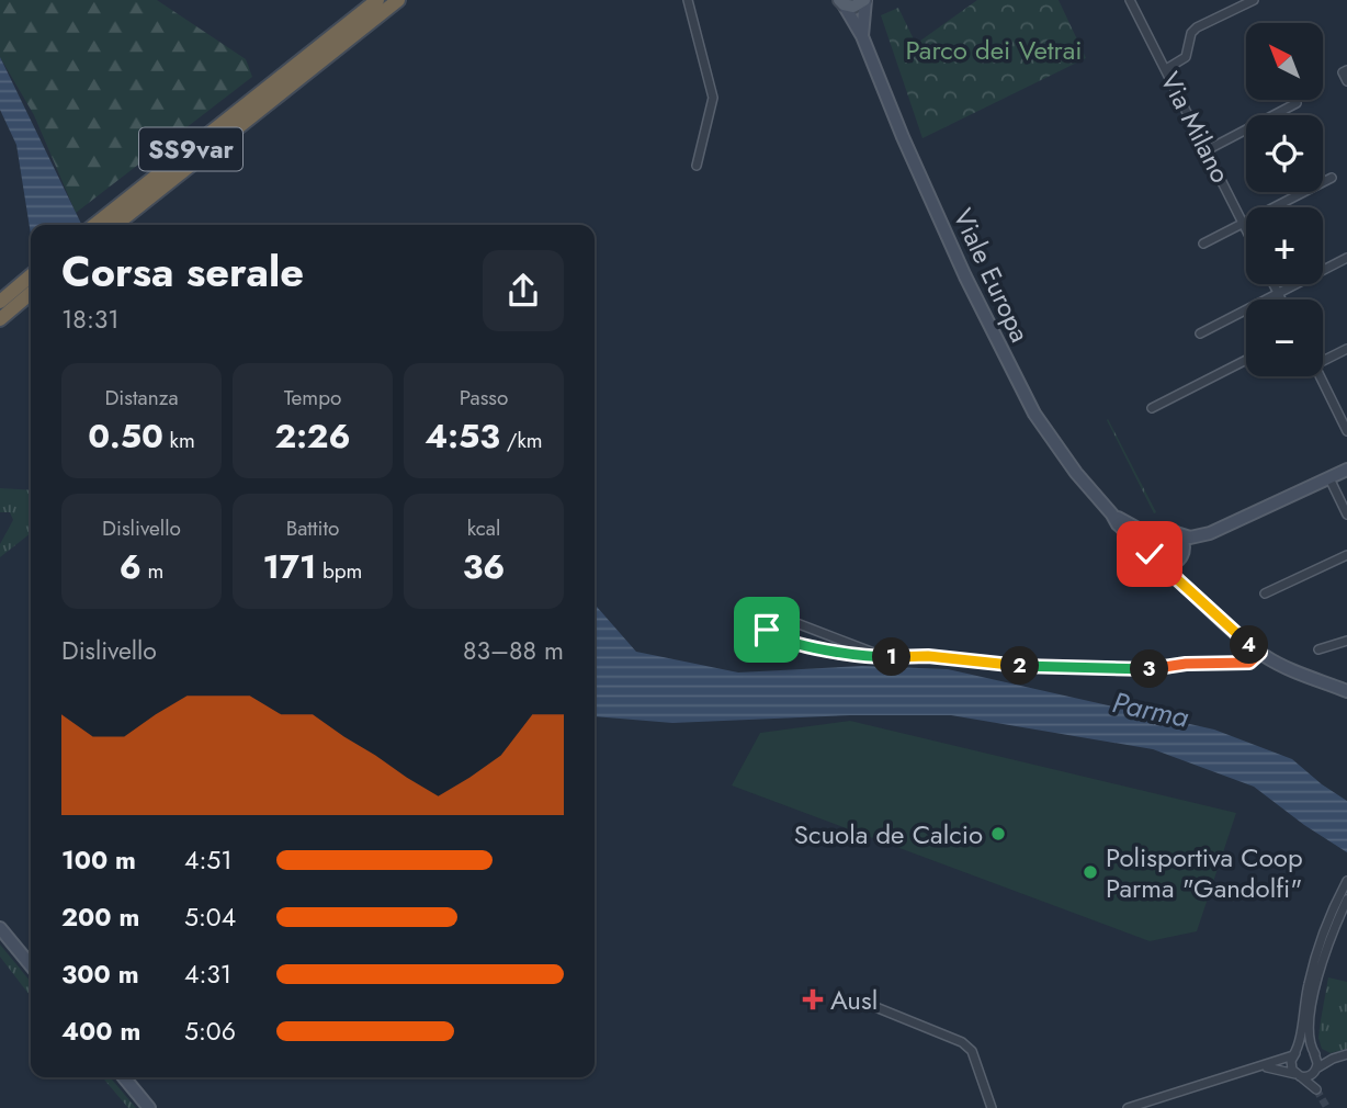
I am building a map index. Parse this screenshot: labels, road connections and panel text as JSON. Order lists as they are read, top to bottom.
{
  "streets": {
    "highway": ["SS9var"],
    "main road": ["Viale Europa"],
    "street": ["Via Milano"]
  },
  "water": ["Parma"],
  "parks": ["Parco dei Vetrai"],
  "places": {
    "other": ["Scuola de Calcio", "Polisportiva Coop Parma \"Gandolfi\""],
    "health": ["Ausl"]
  },
  "north": "top left",
  "page": {
    "map_buttons": ["+", "−"],
    "heading": ["Corsa serale", "18:31"],
    "stats": [
      ["Distanza", "0.50 km"],
      ["Tempo", "2:26"],
      ["Passo", "4:53 /km"],
      ["Dislivello", "6 m"],
      ["Battito", "171 bpm"],
      ["kcal", "36"]
    ],
    "chart": ["Dislivello", "83–88 m"],
    "pins": [
      "4",
      "1",
      "2",
      "3"
    ],
    "list": [
      {
        "name": "100 m",
        "note": "4:51"
      },
      {
        "name": "200 m",
        "note": "5:04"
      },
      {
        "name": "300 m",
        "note": "4:31"
      },
      {
        "name": "400 m",
        "note": "5:06"
      }
    ]
  }
}
